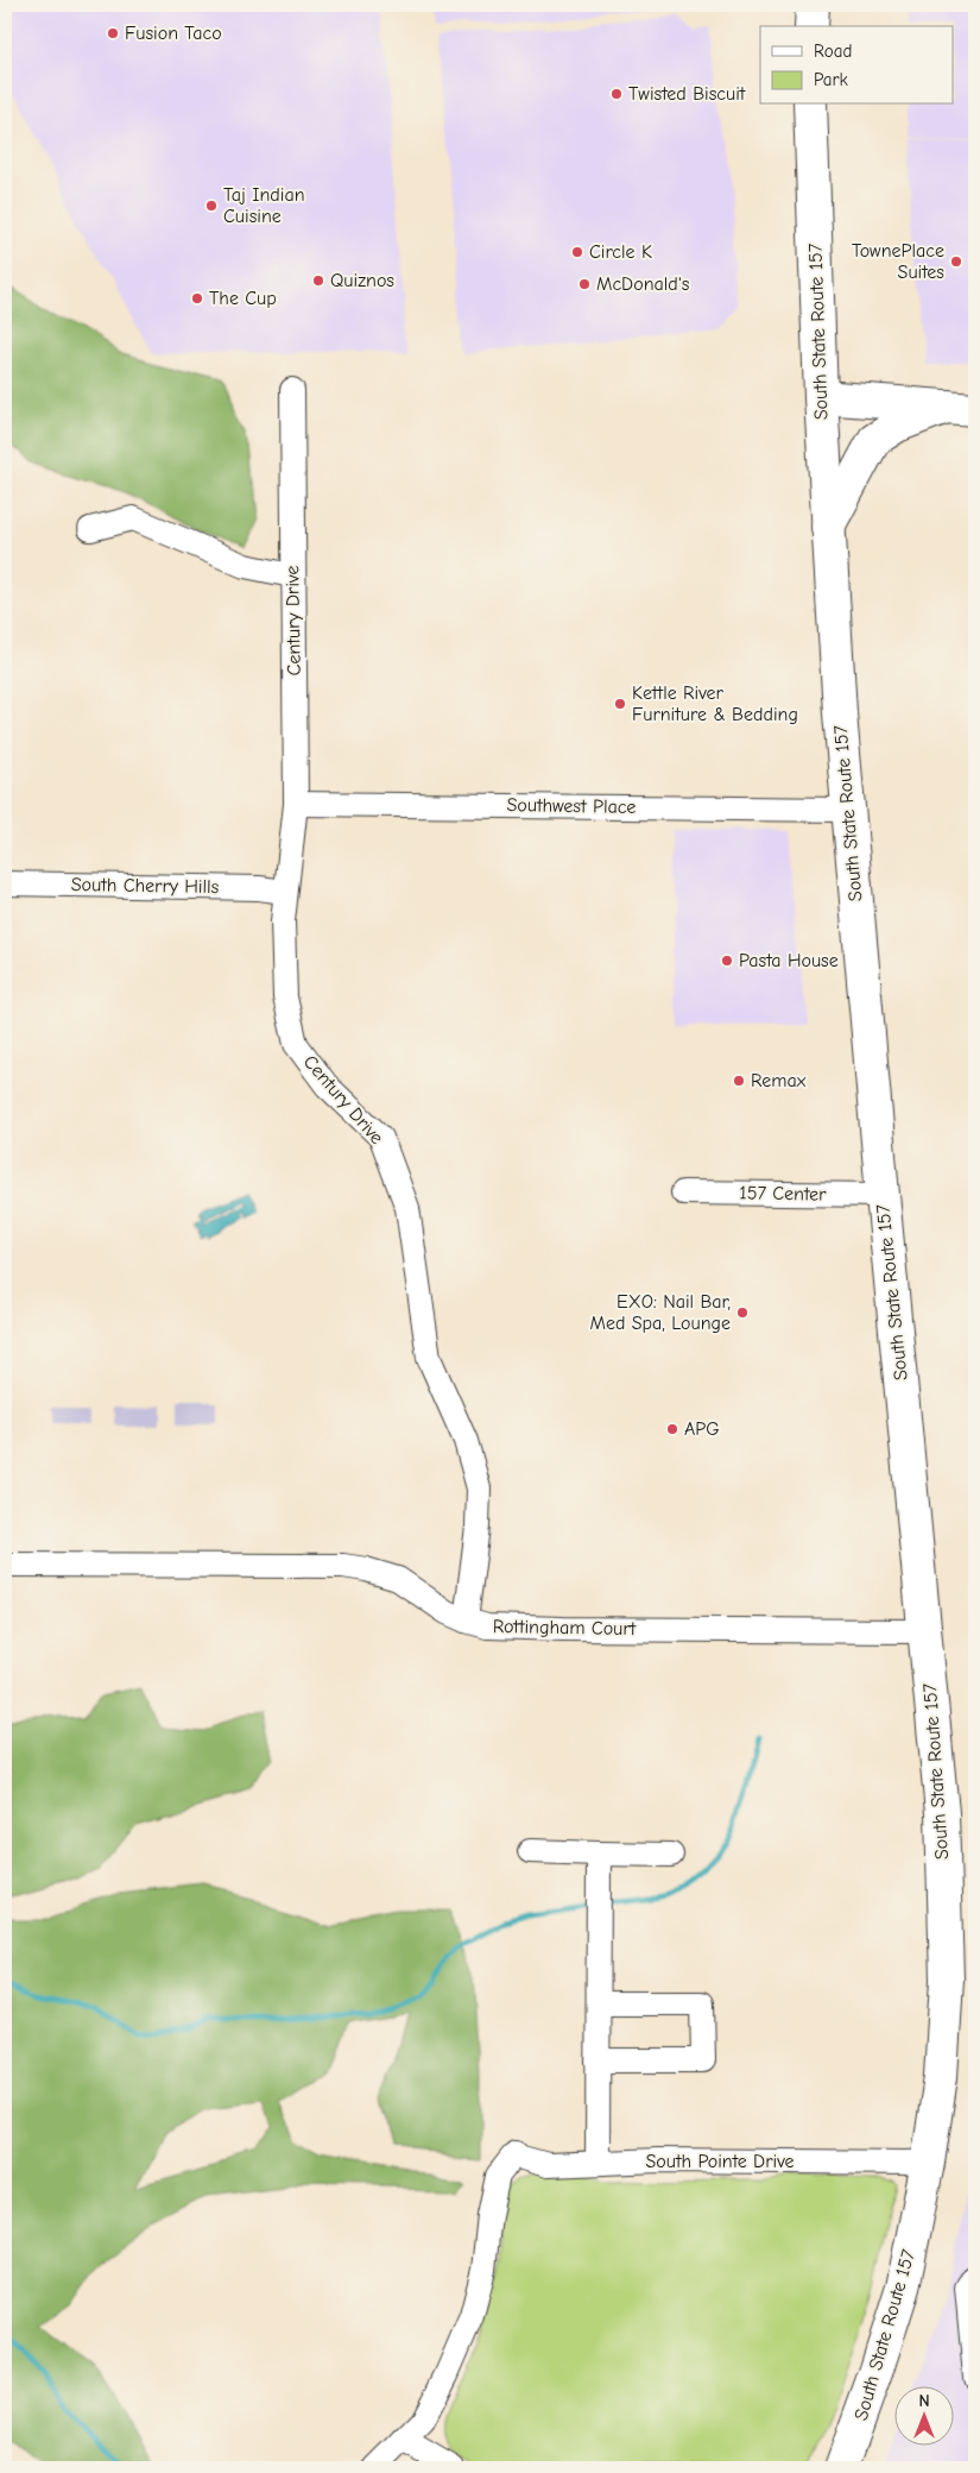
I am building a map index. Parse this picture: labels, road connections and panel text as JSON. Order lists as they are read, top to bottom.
{
  "streets": {
    "main road": ["South State Route 157"],
    "street": [
      "Century Drive",
      "Southwest Place",
      "South Cherry Hills",
      "157 Center",
      "Rottingham Court",
      "South Pointe Drive"
    ]
  },
  "crossings": [
    ["South State Route 157", "Southwest Place"],
    ["South State Route 157", "157 Center"],
    ["South State Route 157", "Rottingham Court"],
    ["South State Route 157", "South Pointe Drive"],
    ["Century Drive", "Southwest Place"],
    ["Century Drive", "South Cherry Hills"],
    ["Century Drive", "Rottingham Court"]
  ],
  "places": [
    "Fusion Taco",
    "Twisted Biscuit",
    "Taj Indian Cuisine",
    "Circle K",
    "TownePlace Suites",
    "Quiznos",
    "McDonald's",
    "The Cup",
    "Kettle River Furniture & Bedding",
    "Pasta House",
    "Remax",
    "EXO: Nail Bar, Med Spa, Lounge",
    "APG"
  ],
  "legend": ["Road", "Park"],
  "north": "top"
}
